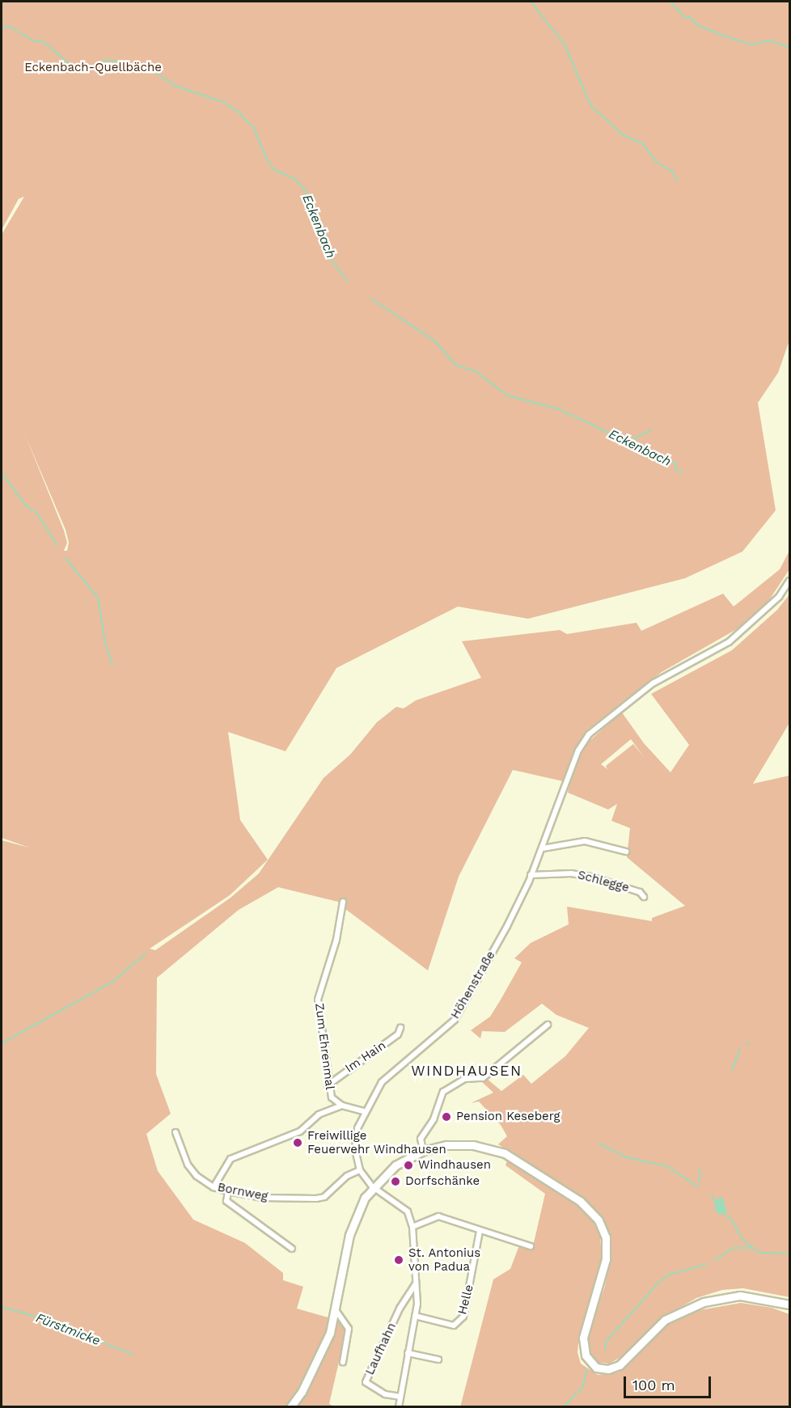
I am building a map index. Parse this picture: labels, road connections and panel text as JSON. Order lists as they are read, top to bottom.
{
  "streets": {
    "street": [
      "Schlegge",
      "Höhenstraße",
      "Zum Ehrenmal",
      "Im Hain",
      "Bornweg",
      "Helle",
      "Laufhahn"
    ]
  },
  "crossings": [
    ["Schlegge", "Höhenstraße"],
    ["Höhenstraße", "Zum Ehrenmal"],
    ["Höhenstraße", "Bornweg"],
    ["Zum Ehrenmal", "Im Hain"]
  ],
  "districts": ["WINDHAUSEN"],
  "water": ["Eckenbach", "Fürstmicke"],
  "parks": ["Eckenbach-Quellbäche"],
  "places": [
    "Pension Keseberg",
    "Freiwillige Feuerwehr Windhausen",
    "Windhausen",
    "Dorfschänke",
    "St. Antonius von Padua"
  ],
  "scale_bar": "100 m"
}
